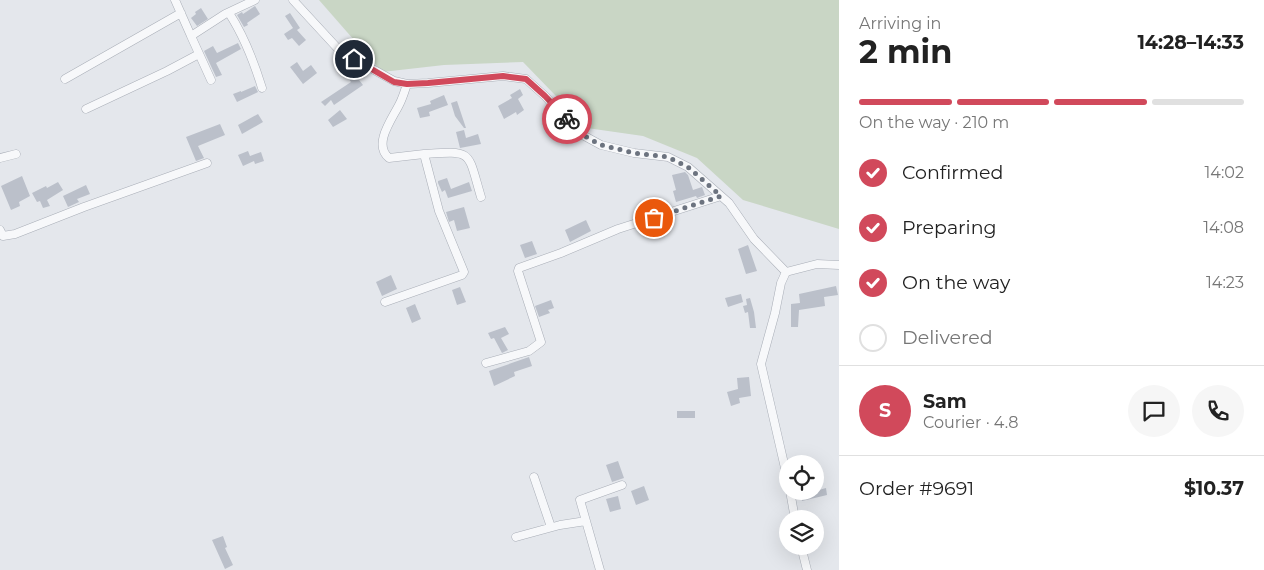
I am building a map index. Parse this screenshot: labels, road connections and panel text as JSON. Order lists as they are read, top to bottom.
{
  "page": {
    "heading": ["2 min", "Arriving in", "14:28–14:33"],
    "panel": [
      "Sam",
      "Courier · 4.8",
      "Order #9691",
      "$10.37"
    ],
    "bar": "On the way · 210 m",
    "list": [
      ["Confirmed", "14:02"],
      ["Preparing", "14:08"],
      ["On the way", "14:23"],
      "Delivered"
    ],
    "round": "S"
  }
}
